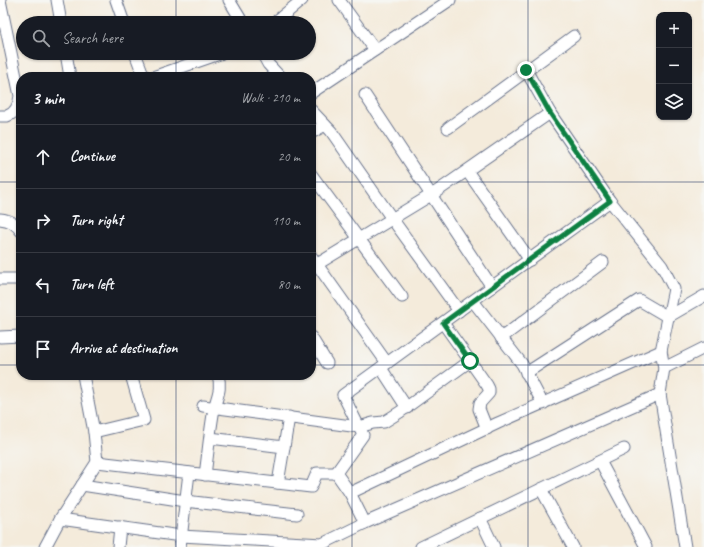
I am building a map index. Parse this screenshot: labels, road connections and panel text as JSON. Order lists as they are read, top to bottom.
{
  "page": {
    "map_buttons": ["+", "−"],
    "search": "Search here",
    "heading": ["3 min", "Walk · 210 m"],
    "list": [
      ["Continue", "20 m"],
      ["Turn right", "110 m"],
      ["Turn left", "80 m"],
      "Arrive at destination"
    ]
  }
}
